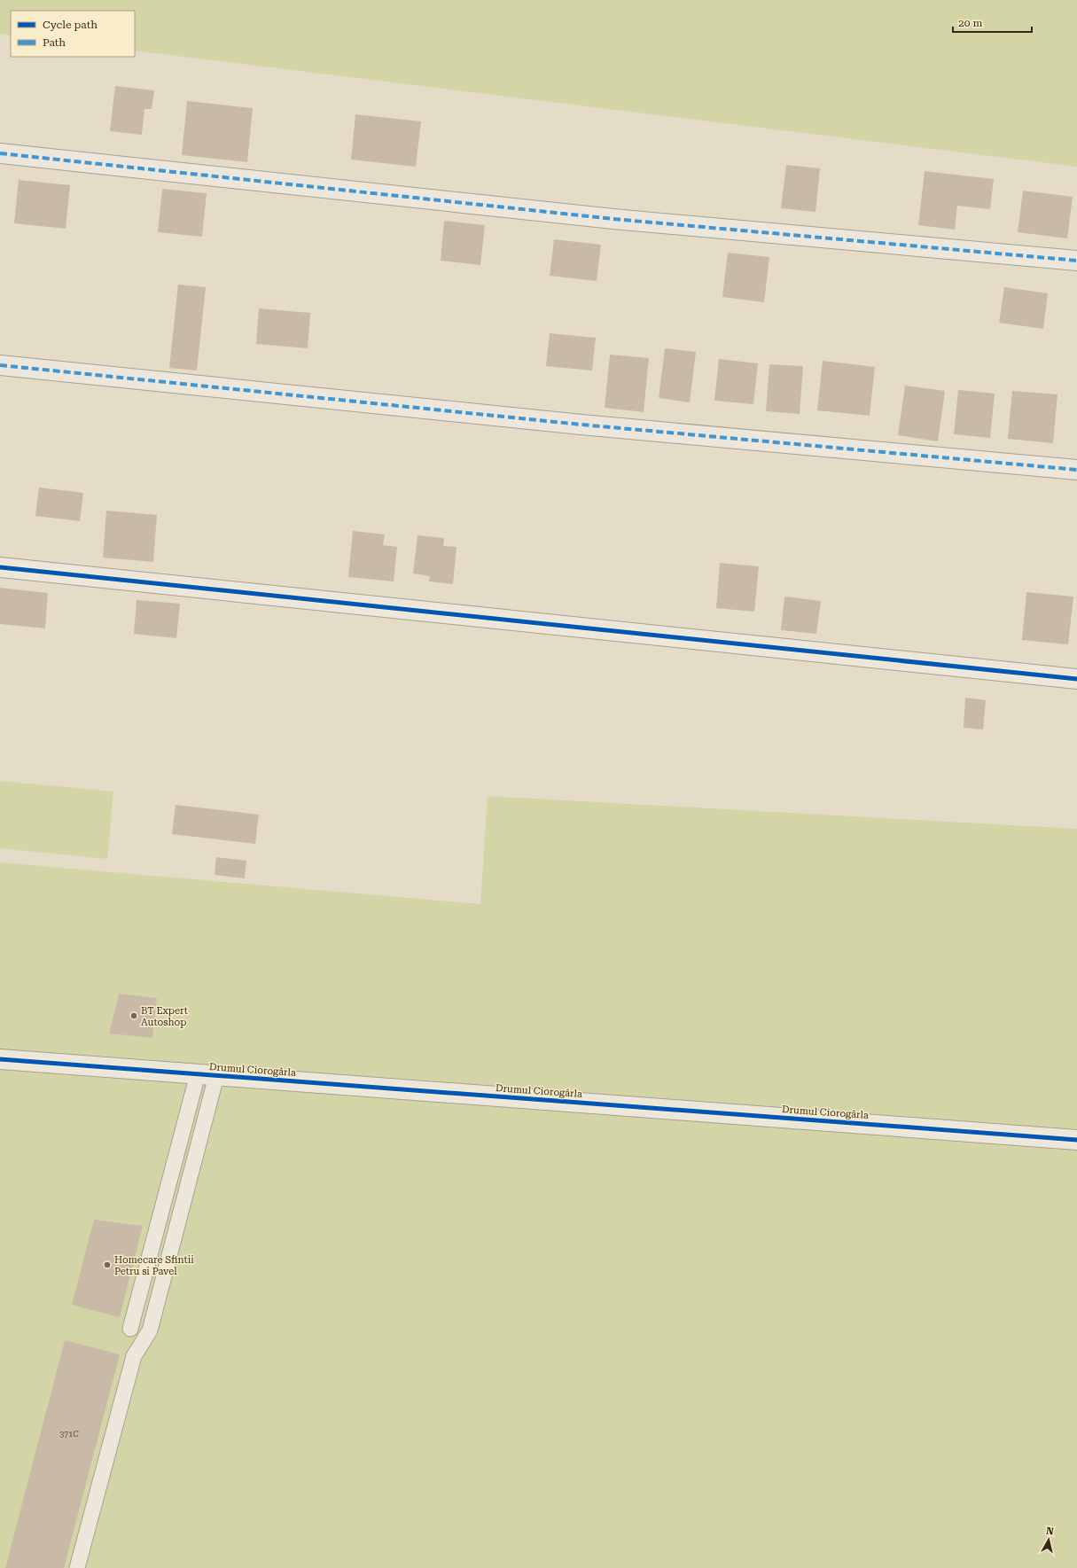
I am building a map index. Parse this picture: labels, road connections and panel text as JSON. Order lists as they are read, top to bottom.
{
  "streets": {
    "street": ["Drumul Ciorogârla"]
  },
  "places": ["BT Expert Autoshop", "Homecare Sfintii Petru si Pavel"],
  "house_numbers": ["371C"],
  "legend": ["Cycle path", "Path"],
  "scale_bar": "20 m",
  "north": "top"
}
